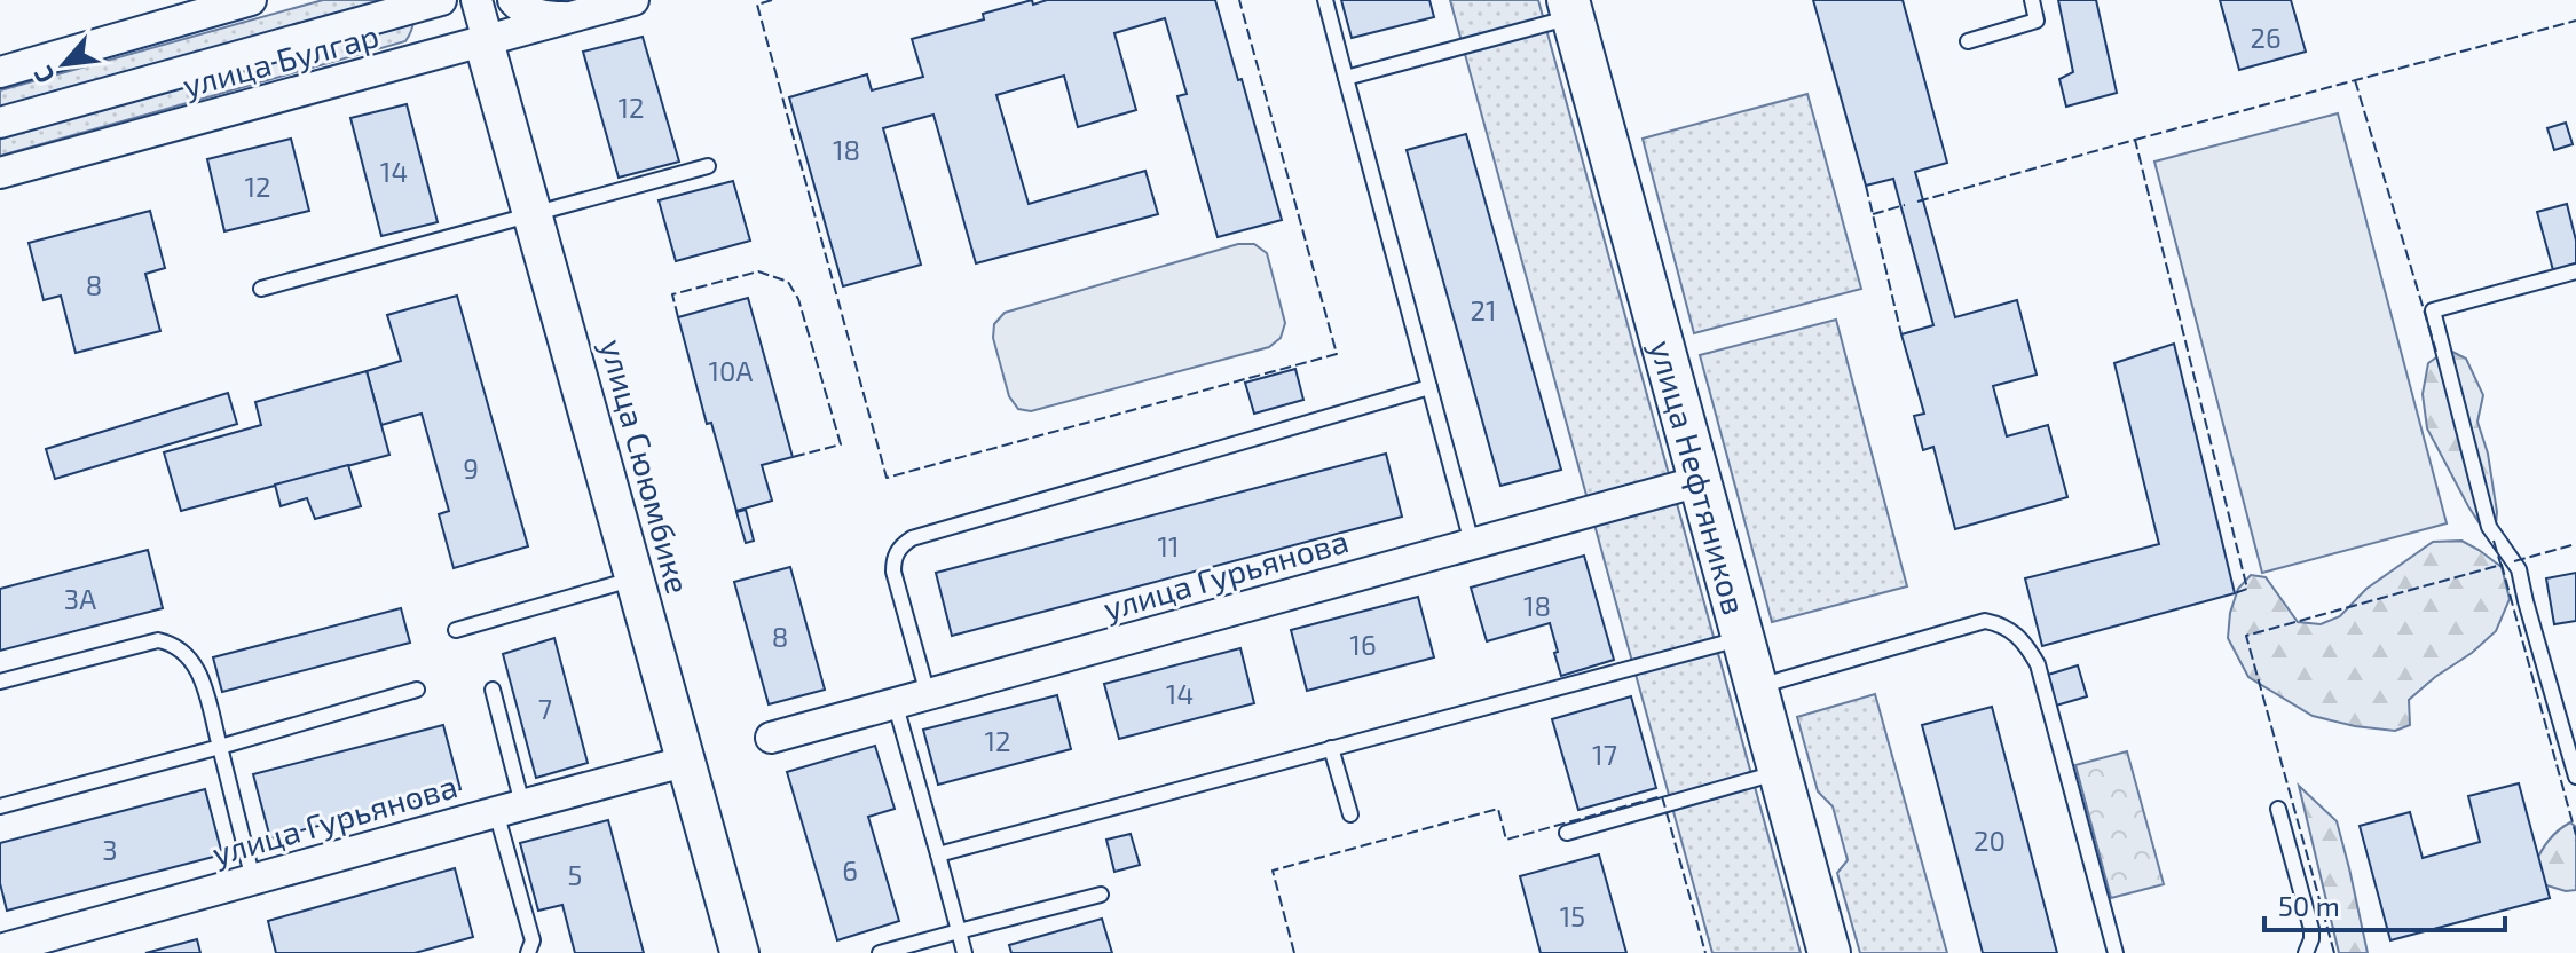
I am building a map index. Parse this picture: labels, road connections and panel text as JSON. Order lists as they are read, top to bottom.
{
  "streets": {
    "street": [
      "улица Булгар",
      "улица Сююмбике",
      "улица Нефтяников",
      "улица Гурьянова"
    ]
  },
  "crossings": [
    ["улица Булгар", "улица Сююмбике"],
    ["улица Сююмбике", "улица Гурьянова"],
    ["улица Нефтяников", "улица Гурьянова"]
  ],
  "house_numbers": [
    "26",
    "12",
    "18",
    "14",
    "12",
    "8",
    "21",
    "10А",
    "9",
    "11",
    "3А",
    "18",
    "8",
    "16",
    "14",
    "7",
    "12",
    "17",
    "20",
    "3",
    "6",
    "5",
    "15"
  ],
  "scale_bar": "50 m",
  "north": "bottom left"
}
